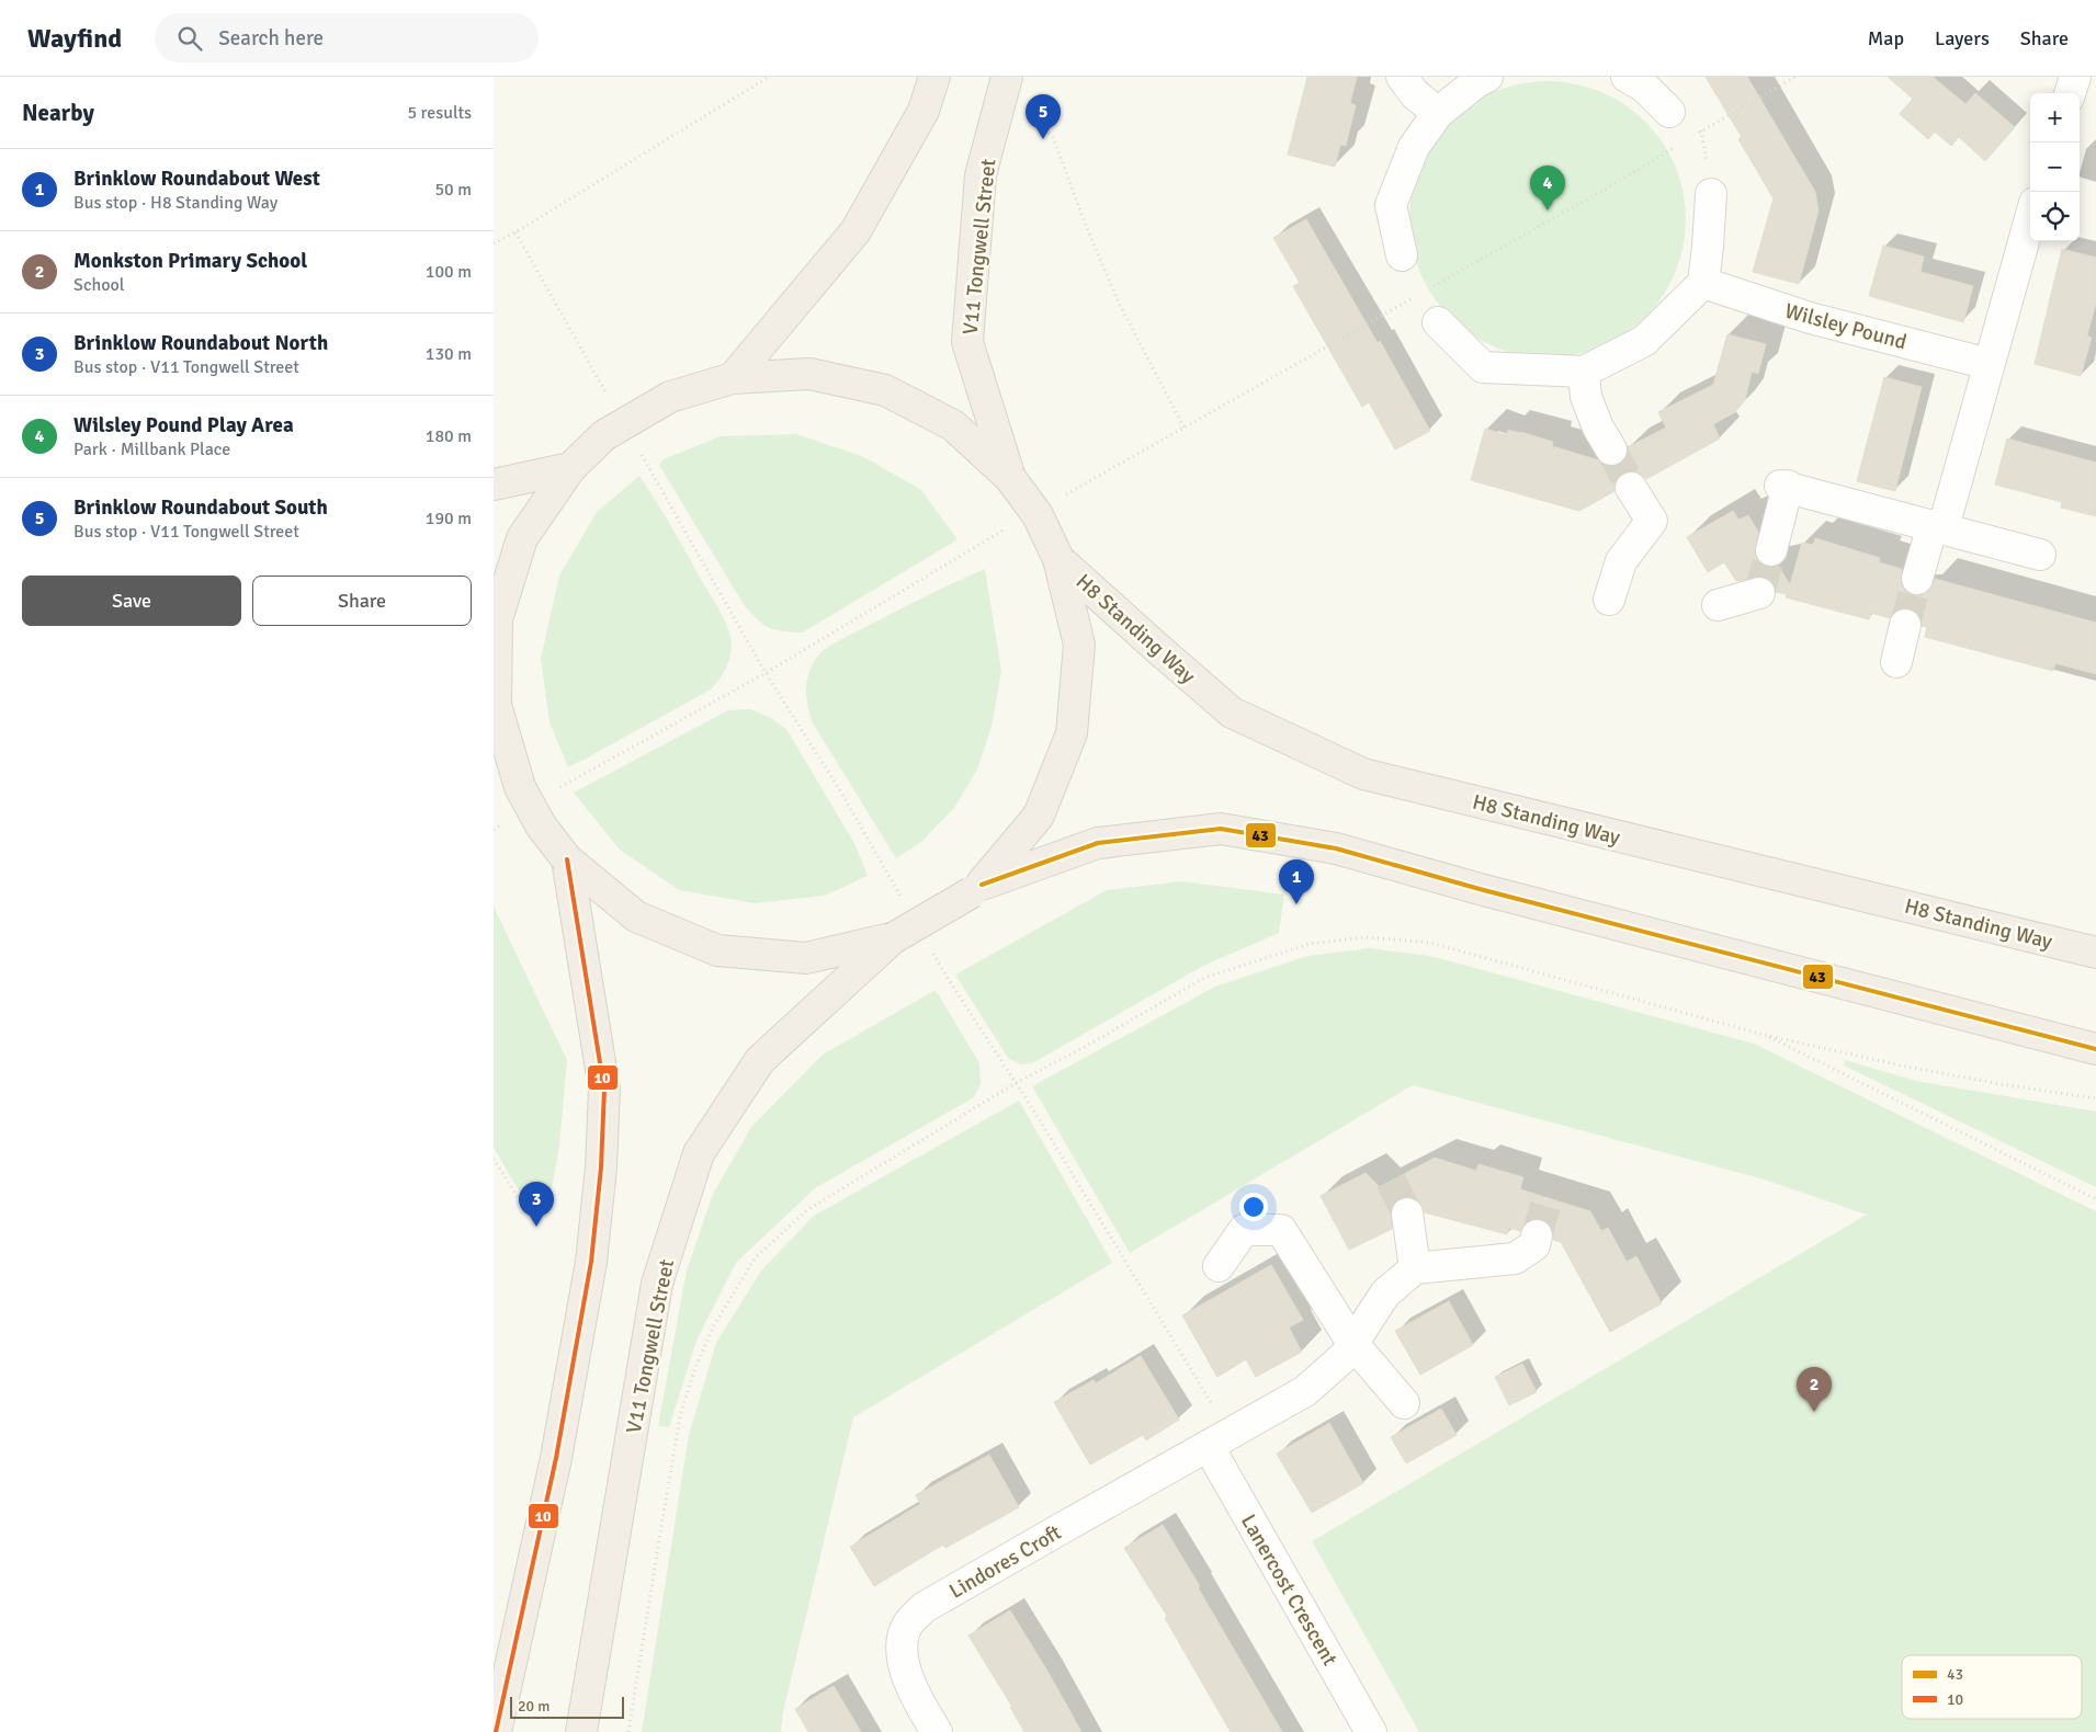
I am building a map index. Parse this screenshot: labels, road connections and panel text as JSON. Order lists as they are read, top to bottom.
{
  "streets": {
    "highway": ["V11 Tongwell Street", "H8 Standing Way"],
    "street": ["Wilsley Pound", "Lindores Croft", "Lanercost Crescent"]
  },
  "crossings": [
    ["Lindores Croft", "Lanercost Crescent"]
  ],
  "lines": ["transit line 43", "transit line 10"],
  "legend": ["43", "10"],
  "scale_bar": "20 m",
  "page": {
    "header": "Wayfind",
    "search": "Search here",
    "nav": ["Map", "Layers", "Share"],
    "heading": ["Nearby", "5 results"],
    "map_buttons": ["+", "−"],
    "pins": [
      "5",
      "4",
      "1",
      "3",
      "2"
    ],
    "list": [
      {
        "mark": "1",
        "name": "Brinklow Roundabout West",
        "note": "Bus stop · H8 Standing Way",
        "value": "50 m"
      },
      {
        "mark": "2",
        "name": "Monkston Primary School",
        "note": "School",
        "value": "100 m"
      },
      {
        "mark": "3",
        "name": "Brinklow Roundabout North",
        "note": "Bus stop · V11 Tongwell Street",
        "value": "130 m"
      },
      {
        "mark": "4",
        "name": "Wilsley Pound Play Area",
        "note": "Park · Millbank Place",
        "value": "180 m"
      },
      {
        "mark": "5",
        "name": "Brinklow Roundabout South",
        "note": "Bus stop · V11 Tongwell Street",
        "value": "190 m"
      }
    ],
    "buttons": ["Save", "Share"],
    "scale": "20 m"
  }
}
